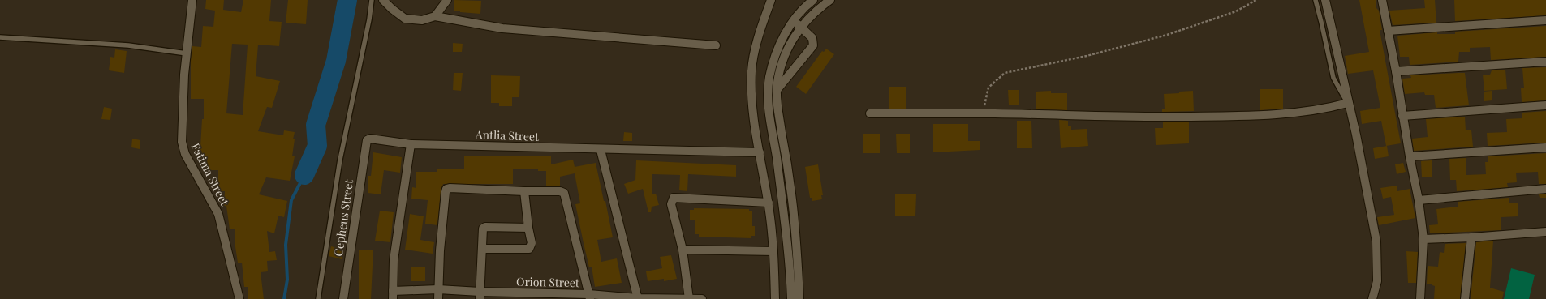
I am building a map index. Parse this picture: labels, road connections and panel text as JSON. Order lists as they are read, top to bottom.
{
  "streets": {
    "street": [
      "Antlia Street",
      "Fatima Street",
      "Cepheus Street",
      "Orion Street"
    ]
  },
  "crossings": [
    ["Antlia Street", "Cepheus Street"]
  ]
}
